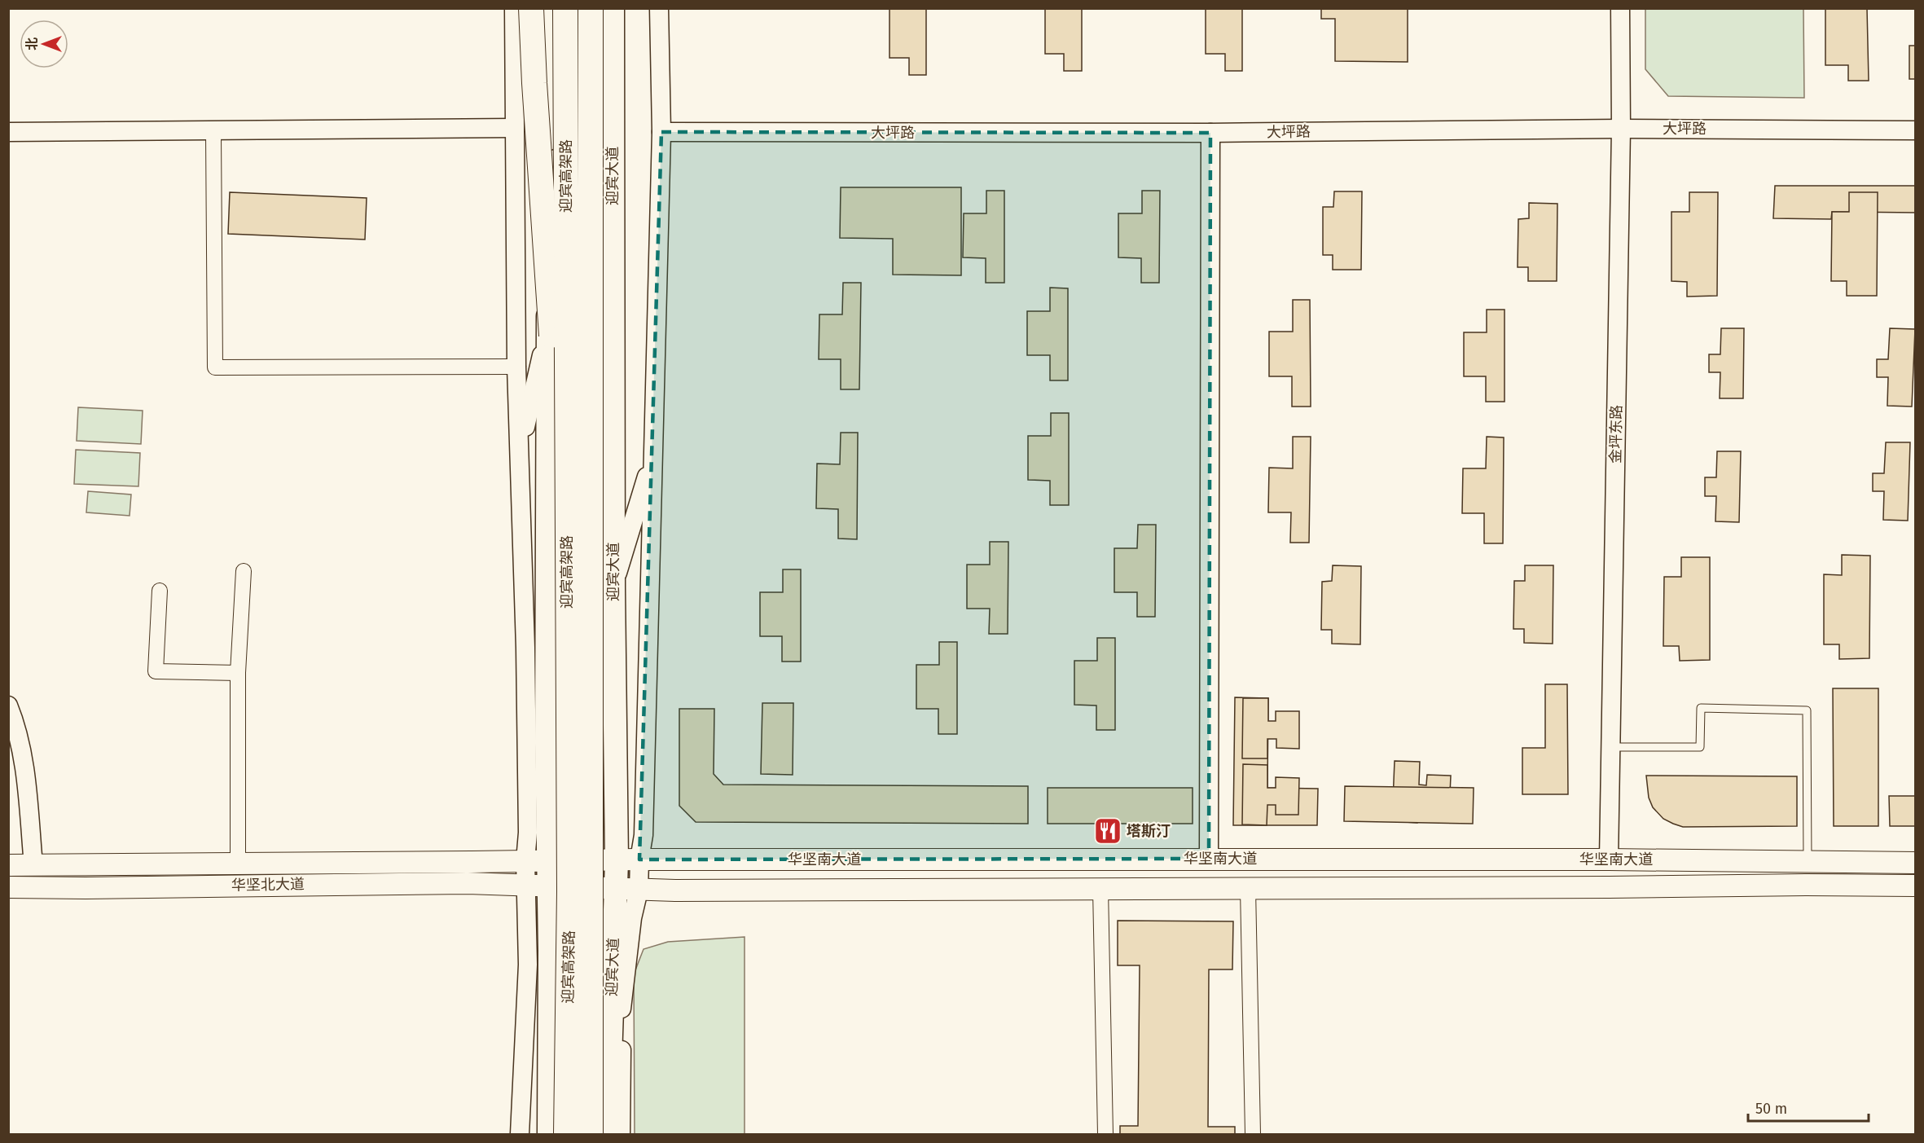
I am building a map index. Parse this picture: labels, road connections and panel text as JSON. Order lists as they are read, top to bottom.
{
  "streets": {
    "highway": ["迎宾高架路"],
    "main road": ["迎宾大道", "华坚南大道", "华坚北大道"],
    "street": ["大坪路", "金坪东路"]
  },
  "crossings": [
    ["大坪路", "金坪东路"],
    ["迎宾大道", "华坚南大道"],
    ["金坪东路", "华坚南大道"],
    ["华坚南大道", "华坚北大道"]
  ],
  "places": {
    "restaurant": ["塔斯汀"]
  },
  "scale_bar": "50 m",
  "north": "left"
}
